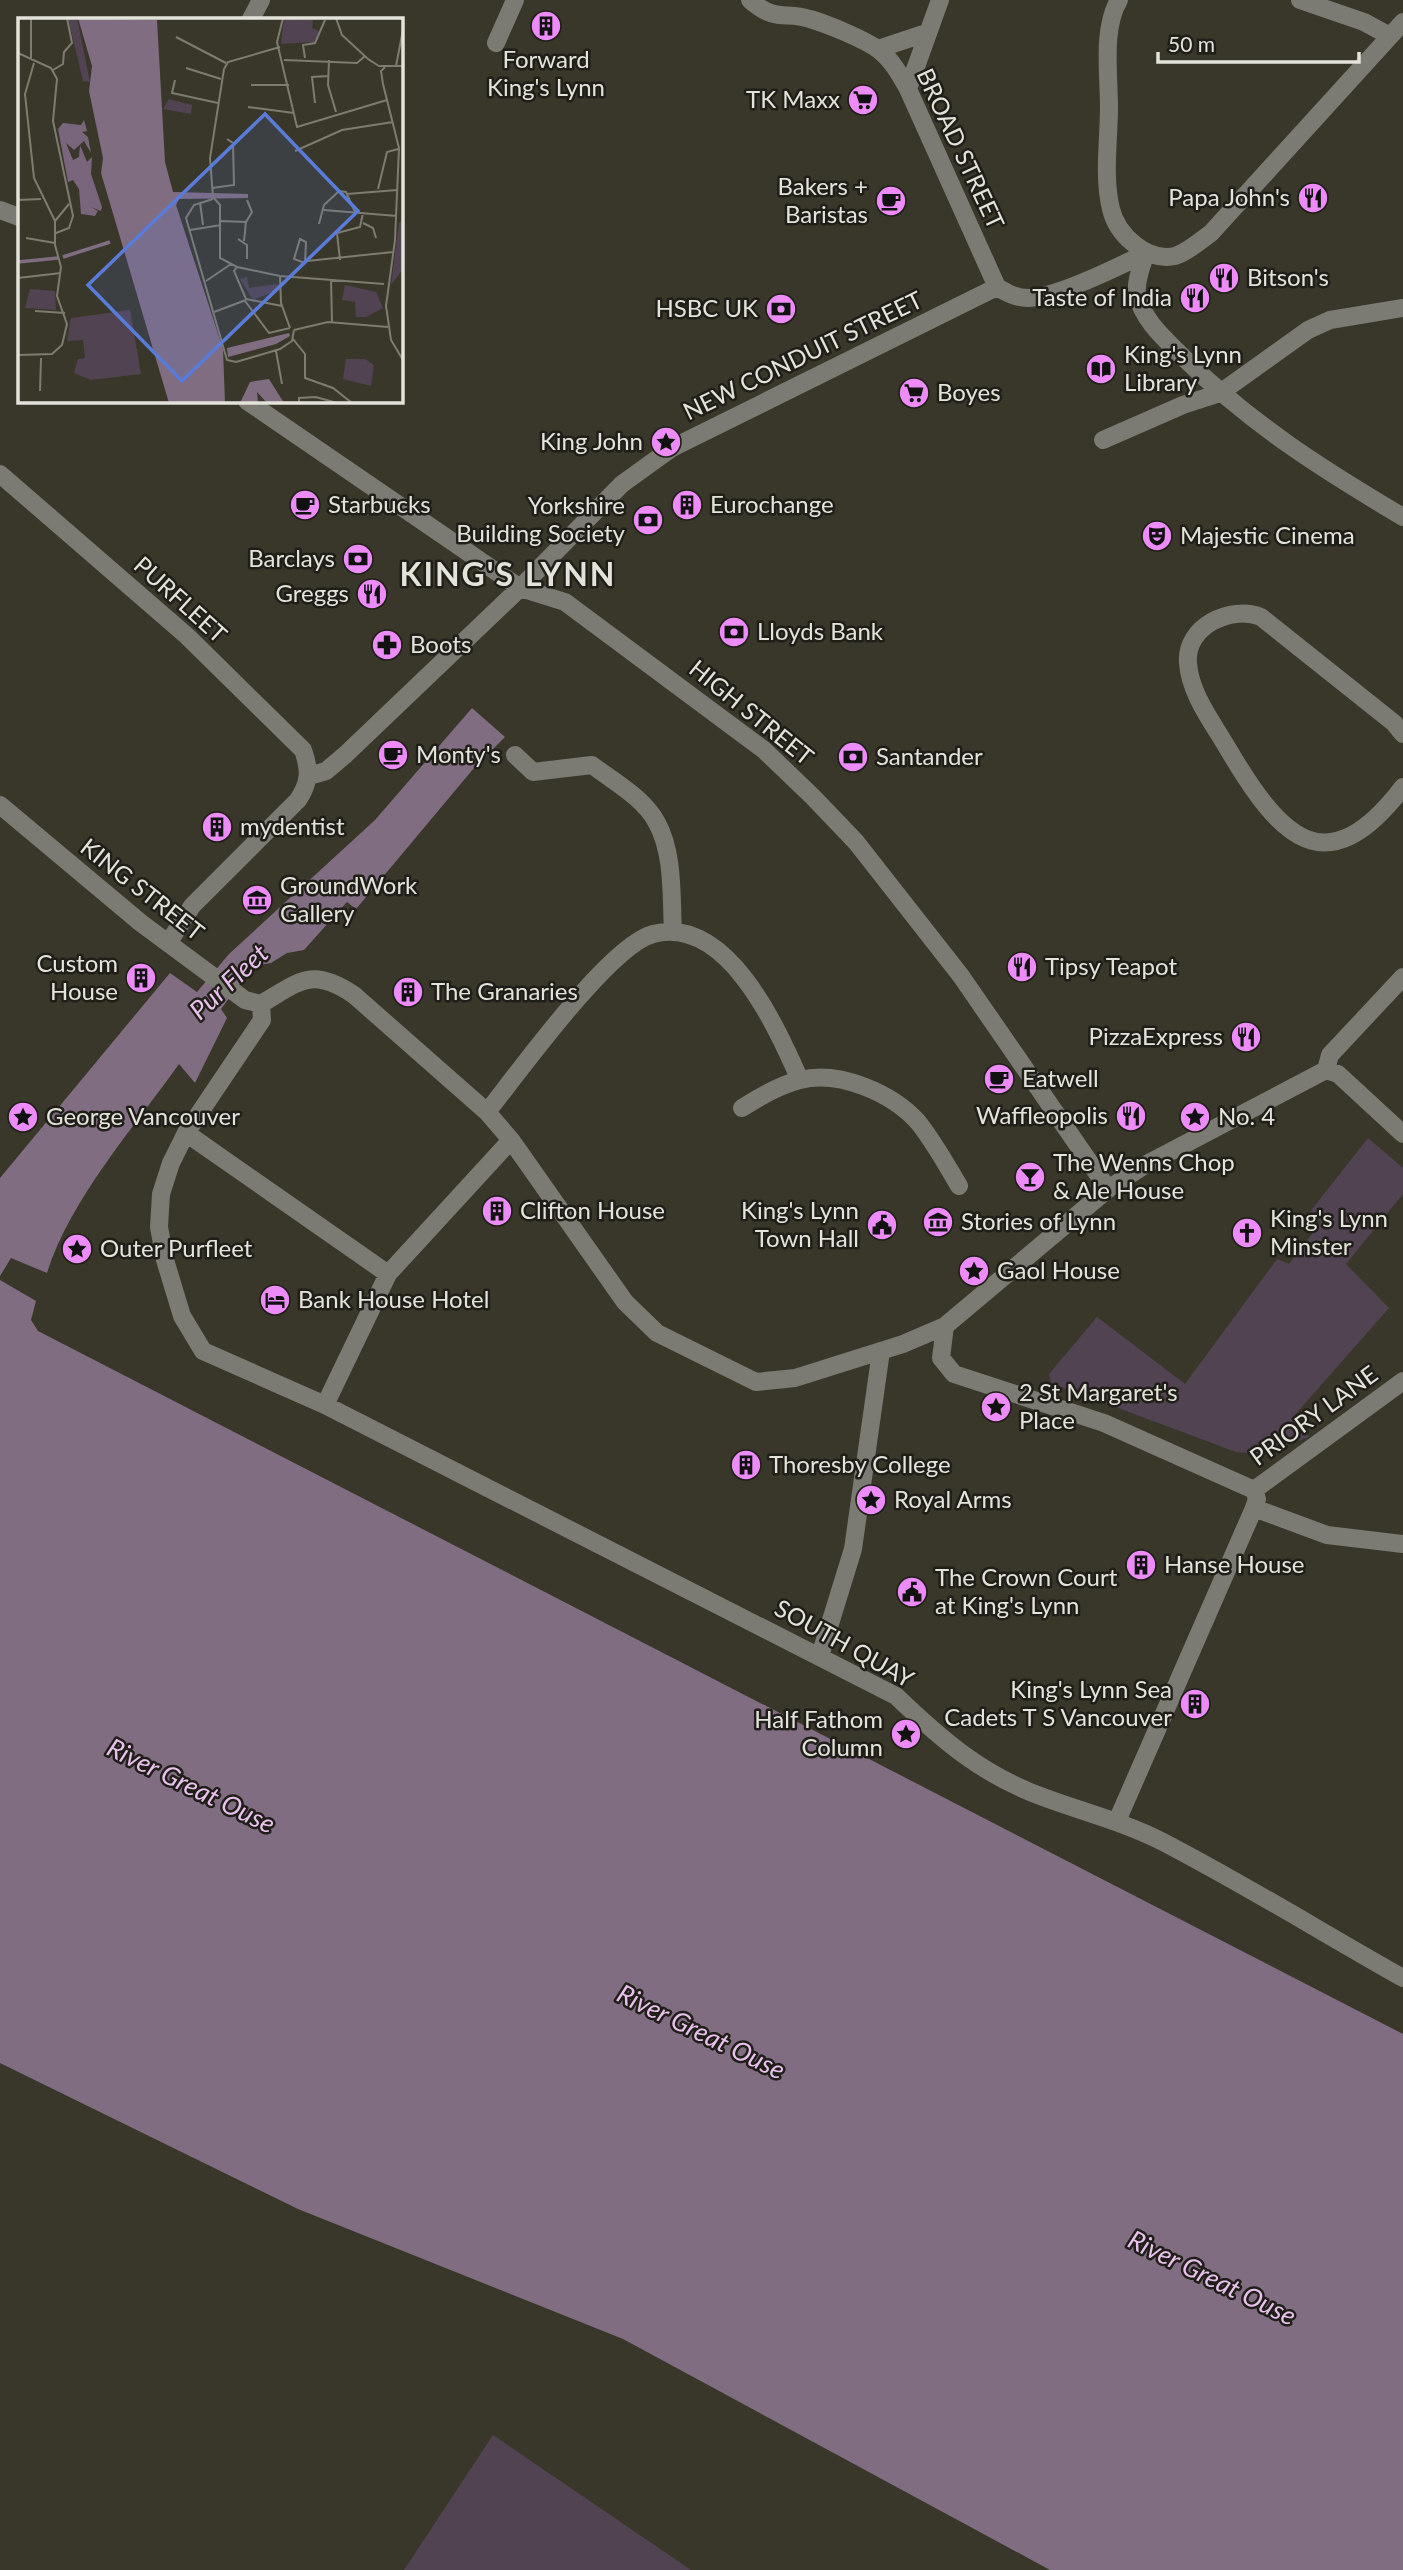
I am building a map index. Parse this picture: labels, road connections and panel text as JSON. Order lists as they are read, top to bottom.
{
  "streets": {
    "street": [
      "BROAD STREET",
      "NEW CONDUIT STREET",
      "PURFLEET",
      "HIGH STREET",
      "KING STREET",
      "PRIORY LANE",
      "SOUTH QUAY"
    ]
  },
  "crossings": [
    ["BROAD STREET", "NEW CONDUIT STREET"],
    ["NEW CONDUIT STREET", "PURFLEET"],
    ["NEW CONDUIT STREET", "HIGH STREET"],
    ["KING STREET", "SOUTH QUAY"]
  ],
  "districts": ["KING'S LYNN"],
  "water": ["Pur Fleet", "River Great Ouse"],
  "places": {
    "building": [
      "Forward King's Lynn",
      "Eurochange",
      "mydentist",
      "Custom House",
      "The Granaries",
      "Clifton House",
      "Thoresby College",
      "Hanse House",
      "King's Lynn Sea Cadets T S Vancouver"
    ],
    "supermarket": ["TK Maxx", "Boyes"],
    "restaurant": [
      "Papa John's",
      "Bitson's",
      "Taste of India",
      "Greggs",
      "Tipsy Teapot",
      "PizzaExpress",
      "Waffleopolis"
    ],
    "cafe": [
      "Bakers + Baristas",
      "Starbucks",
      "Monty's",
      "Eatwell"
    ],
    "bank": [
      "HSBC UK",
      "Yorkshire Building Society",
      "Barclays",
      "Lloyds Bank",
      "Santander"
    ],
    "library": ["King's Lynn Library"],
    "place": [
      "King John",
      "George Vancouver",
      "No. 4",
      "Outer Purfleet",
      "Gaol House",
      "2 St Margaret's Place",
      "Royal Arms",
      "Half Fathom Column"
    ],
    "theatre": ["Majestic Cinema"],
    "pharmacy": ["Boots"],
    "museum": ["GroundWork Gallery", "Stories of Lynn"],
    "bar": ["The Wenns Chop & Ale House"],
    "public building": ["King's Lynn Town Hall", "The Crown Court at King's Lynn"],
    "church": ["King's Lynn Minster"],
    "hotel": ["Bank House Hotel"]
  },
  "scale_bar": "50 m"
}
